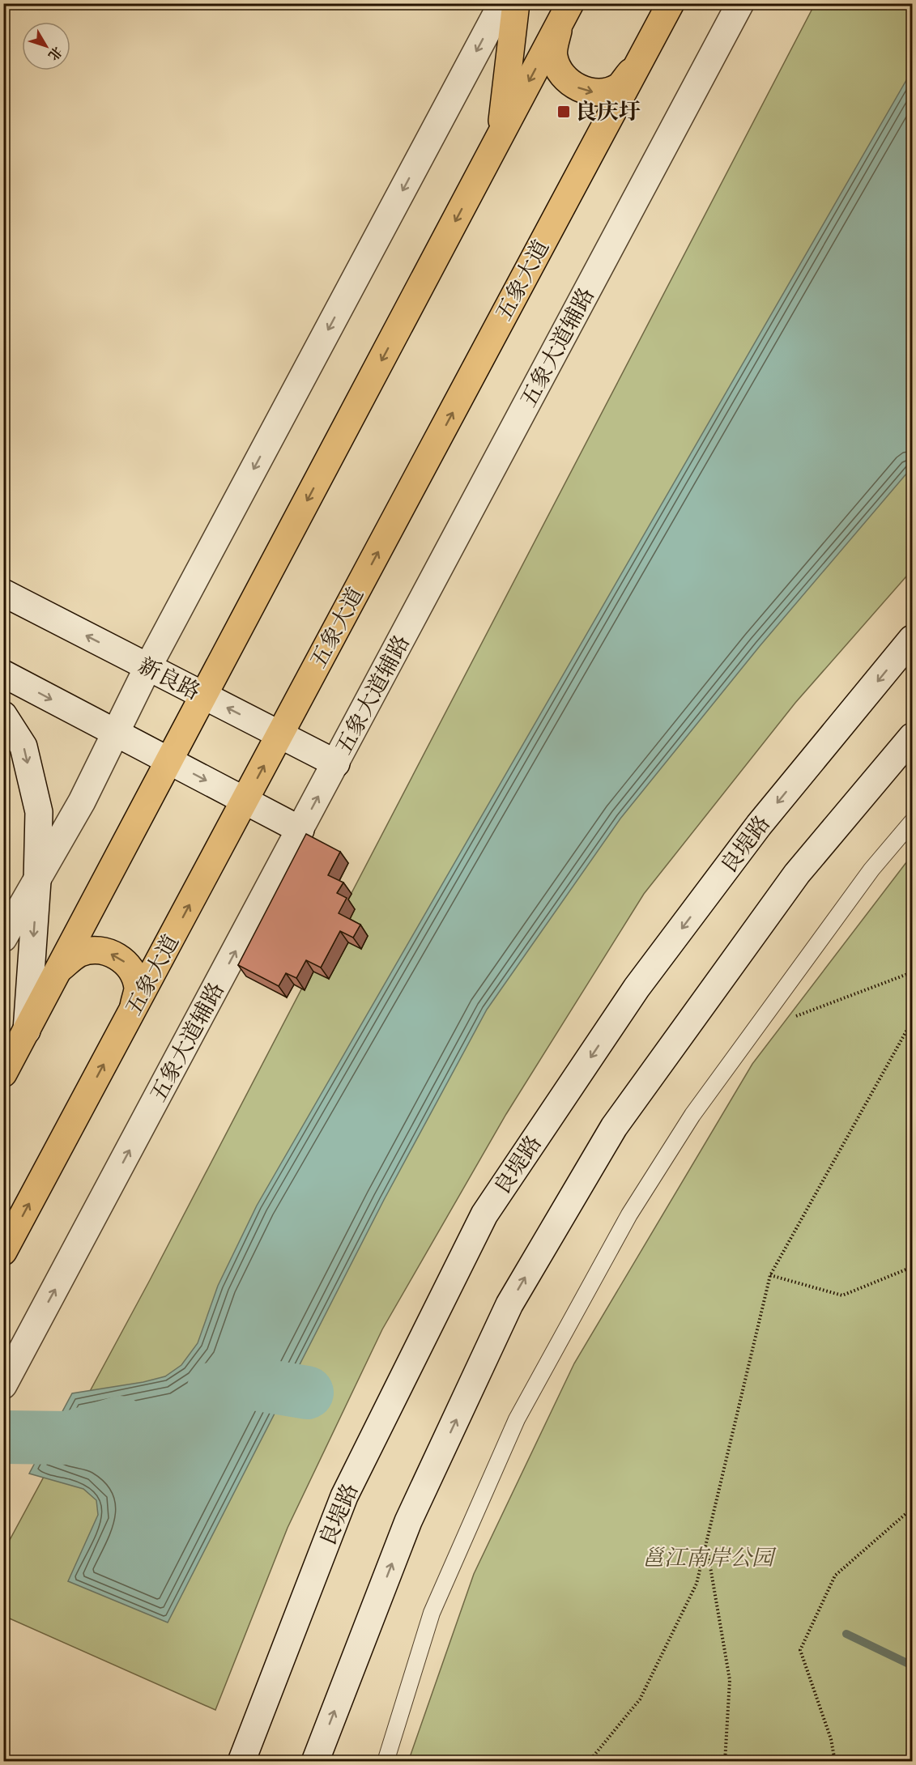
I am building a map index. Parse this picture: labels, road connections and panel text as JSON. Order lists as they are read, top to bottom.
{
  "streets": {
    "main road": [
      "五象大道",
      "五象大道辅路",
      "新良路",
      "良堤路"
    ]
  },
  "crossings": [
    ["五象大道", "新良路"],
    ["五象大道辅路", "新良路"]
  ],
  "parks": ["邕江南岸公园"],
  "places": {
    "transit": ["良庆圩"]
  },
  "north": "bottom right"
}
